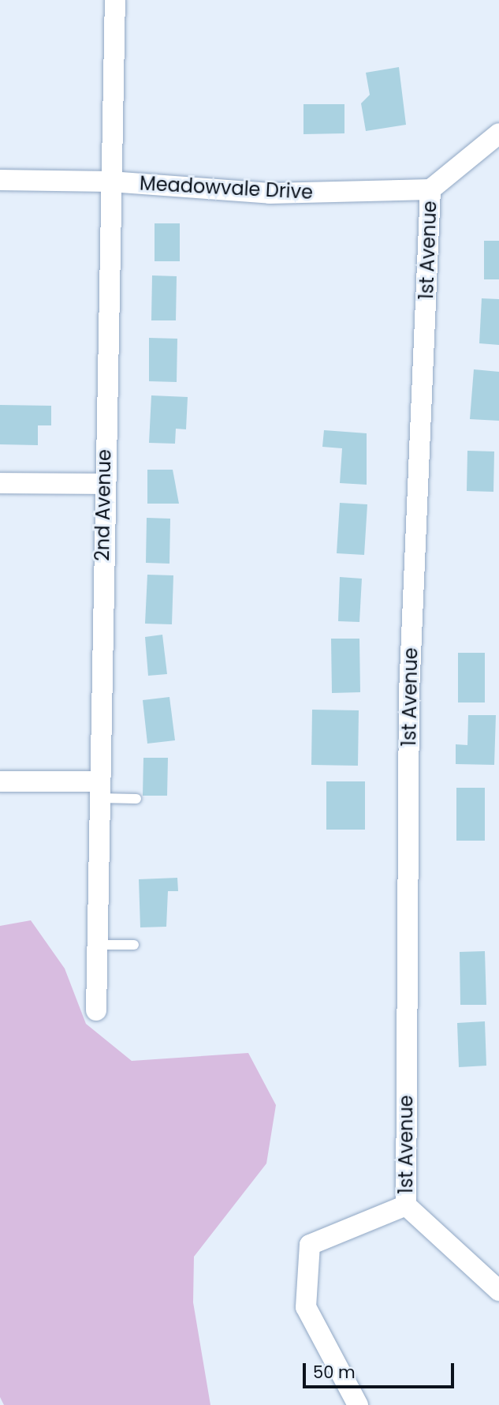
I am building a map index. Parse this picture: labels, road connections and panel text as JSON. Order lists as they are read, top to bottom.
{
  "streets": {
    "street": ["Meadowvale Drive", "1st Avenue", "2nd Avenue"]
  },
  "crossings": [
    ["Meadowvale Drive", "1st Avenue"],
    ["Meadowvale Drive", "2nd Avenue"]
  ],
  "scale_bar": "50 m"
}
